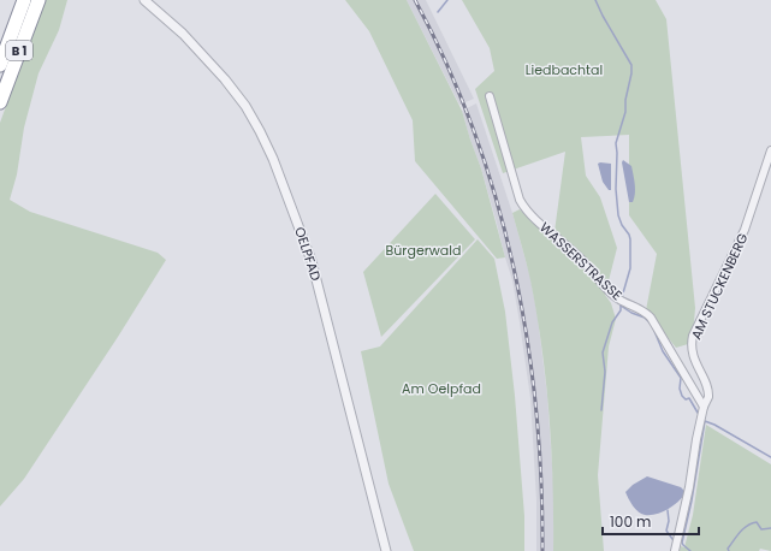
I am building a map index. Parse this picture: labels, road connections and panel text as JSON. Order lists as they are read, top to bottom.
{
  "streets": {
    "highway": ["B 1"],
    "street": ["OELPFAD", "WASSERSTRASSE", "AM STUCKENBERG"]
  },
  "crossings": [
    ["WASSERSTRASSE", "AM STUCKENBERG"]
  ],
  "parks": ["Liedbachtal", "Bürgerwald", "Am Oelpfad"],
  "scale_bar": "100 m"
}
